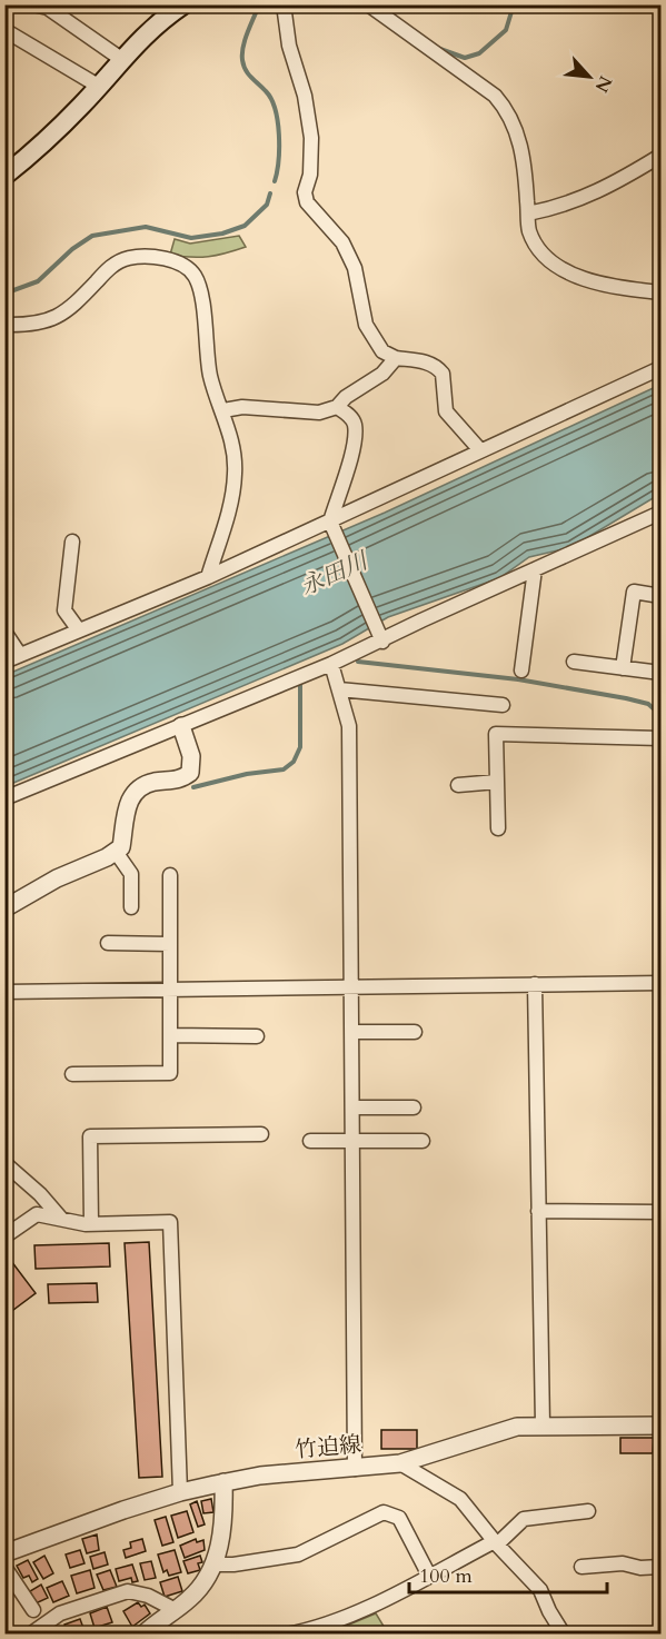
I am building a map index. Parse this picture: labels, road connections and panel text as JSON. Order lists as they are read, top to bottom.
{
  "streets": {
    "street": ["竹迫線"]
  },
  "water": ["永田川"],
  "scale_bar": "100 m",
  "north": "bottom right"
}
